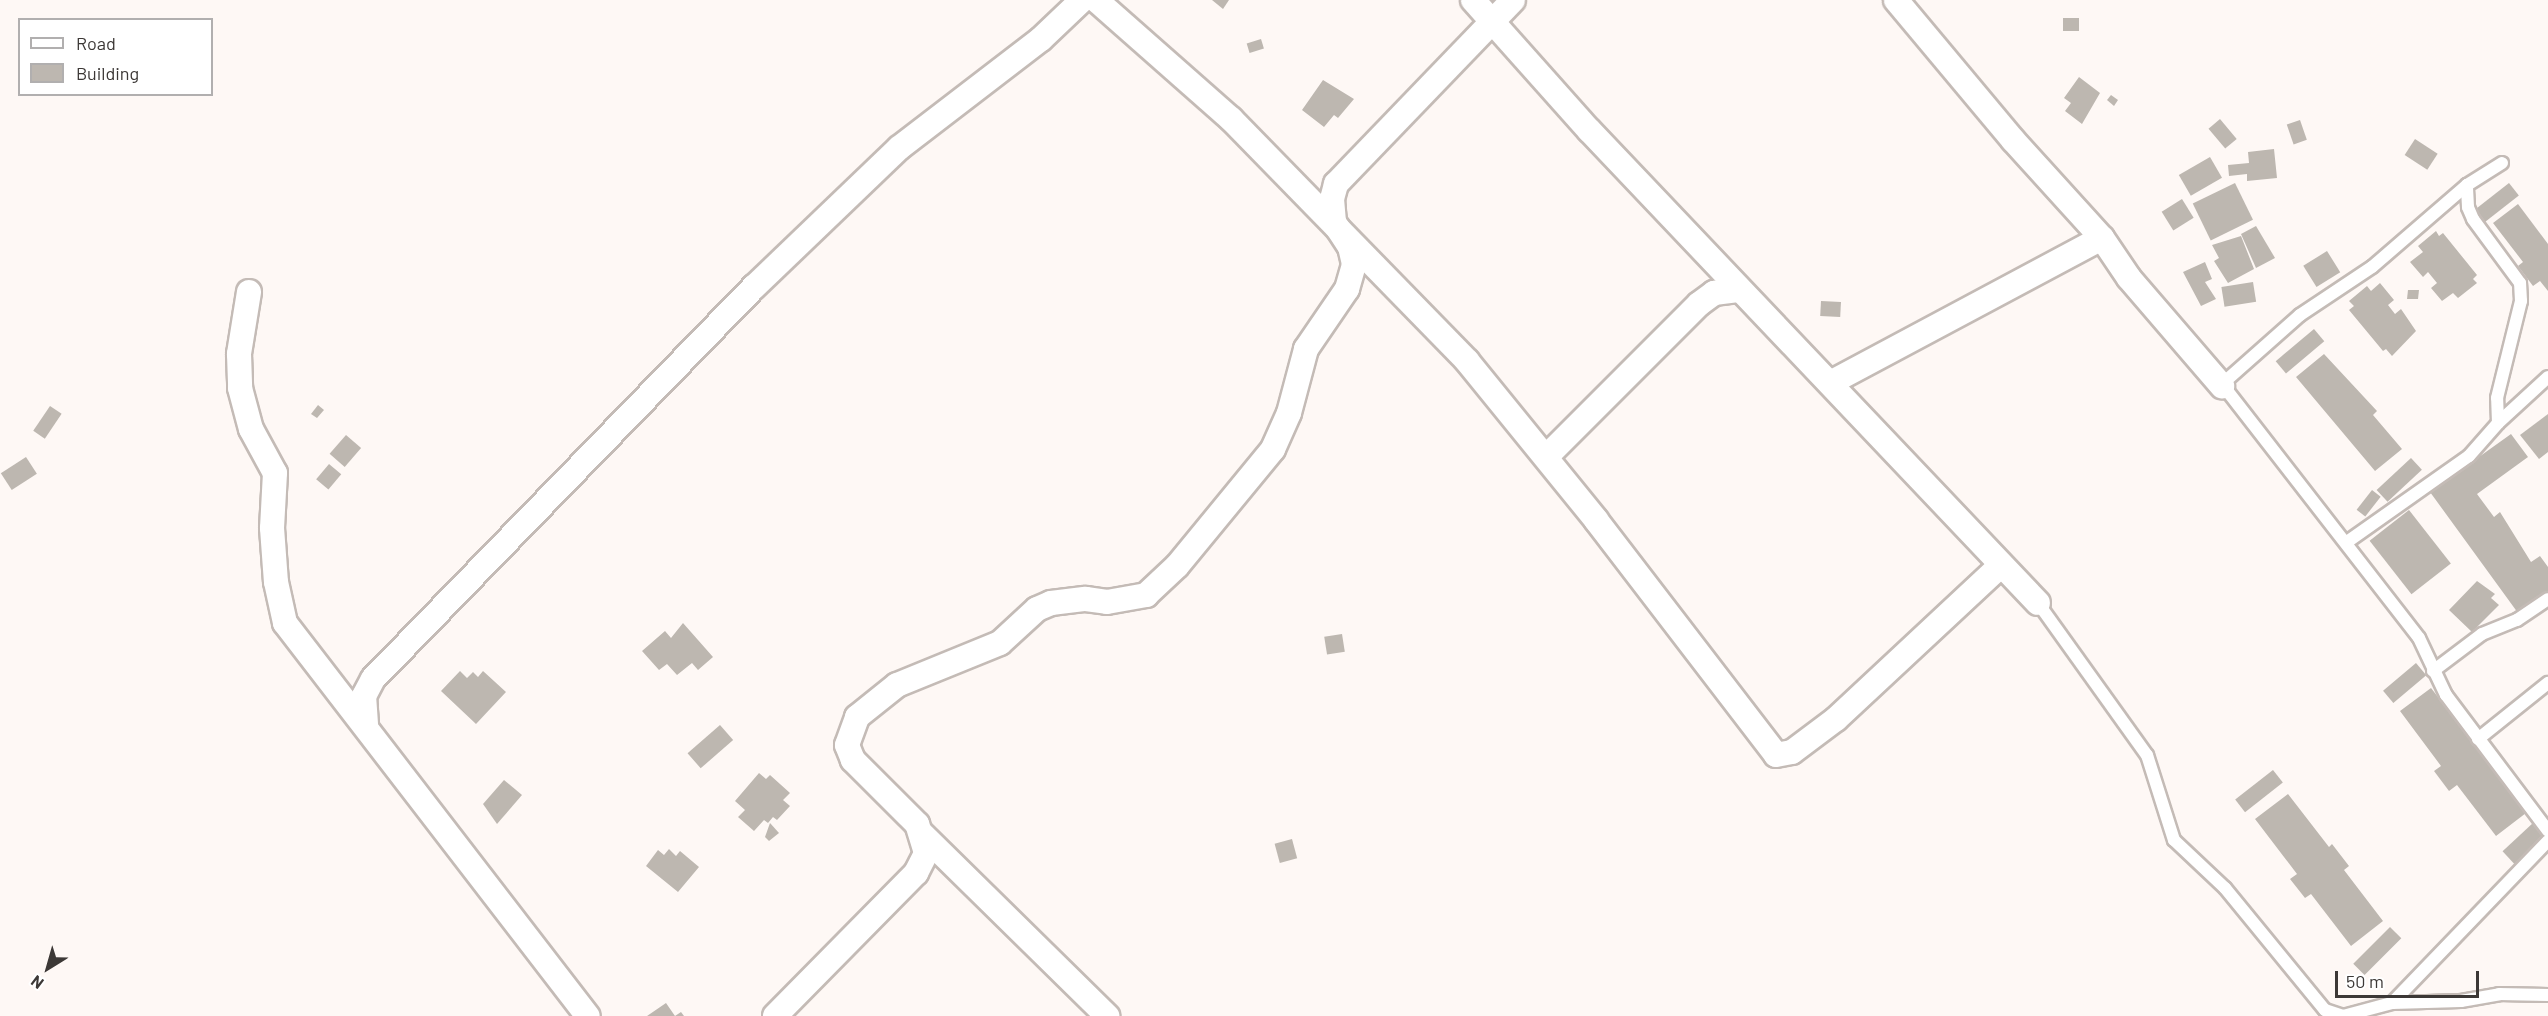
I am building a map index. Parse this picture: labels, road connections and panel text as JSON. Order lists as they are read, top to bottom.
{
  "legend": ["Road", "Building"],
  "scale_bar": "50 m",
  "north": "bottom left"
}
